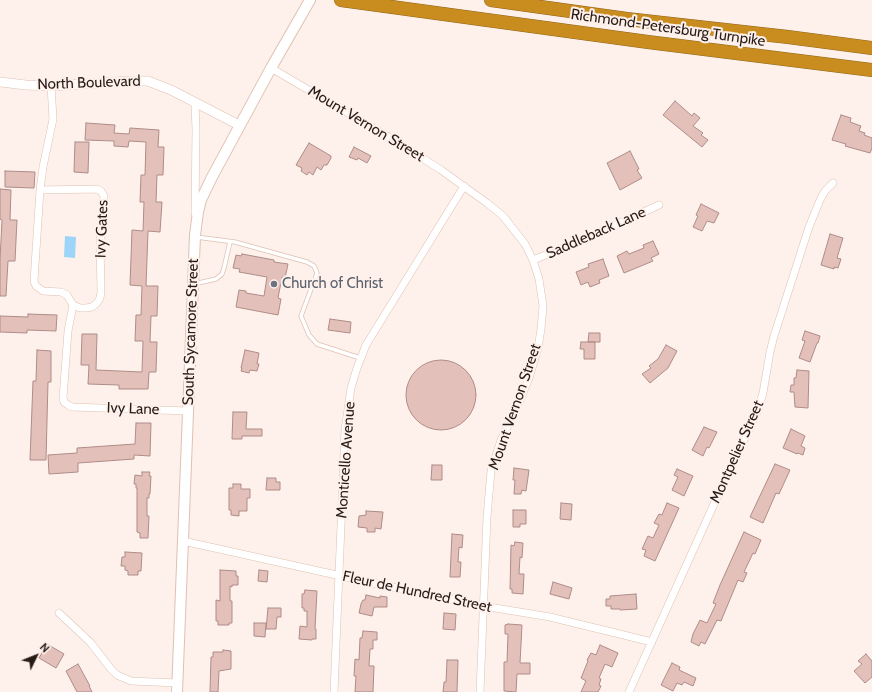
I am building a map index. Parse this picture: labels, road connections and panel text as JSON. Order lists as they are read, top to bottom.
{
  "streets": {
    "highway": ["Richmond-Petersburg Turnpike"],
    "main road": ["South Sycamore Street"],
    "street": [
      "North Boulevard",
      "Mount Vernon Street",
      "Ivy Gates",
      "Saddleback Lane",
      "Ivy Lane",
      "Montpelier Street",
      "Monticello Avenue",
      "Fleur de Hundred Street"
    ]
  },
  "crossings": [
    ["North Boulevard", "South Sycamore Street"],
    ["Mount Vernon Street", "Saddleback Lane"],
    ["Mount Vernon Street", "South Sycamore Street"],
    ["Mount Vernon Street", "Monticello Avenue"],
    ["Mount Vernon Street", "Fleur de Hundred Street"],
    ["Ivy Gates", "Ivy Lane"],
    ["South Sycamore Street", "Ivy Lane"],
    ["South Sycamore Street", "Fleur de Hundred Street"],
    ["Montpelier Street", "Fleur de Hundred Street"],
    ["Monticello Avenue", "Fleur de Hundred Street"]
  ],
  "places": ["Church of Christ"],
  "north": "top right"
}
